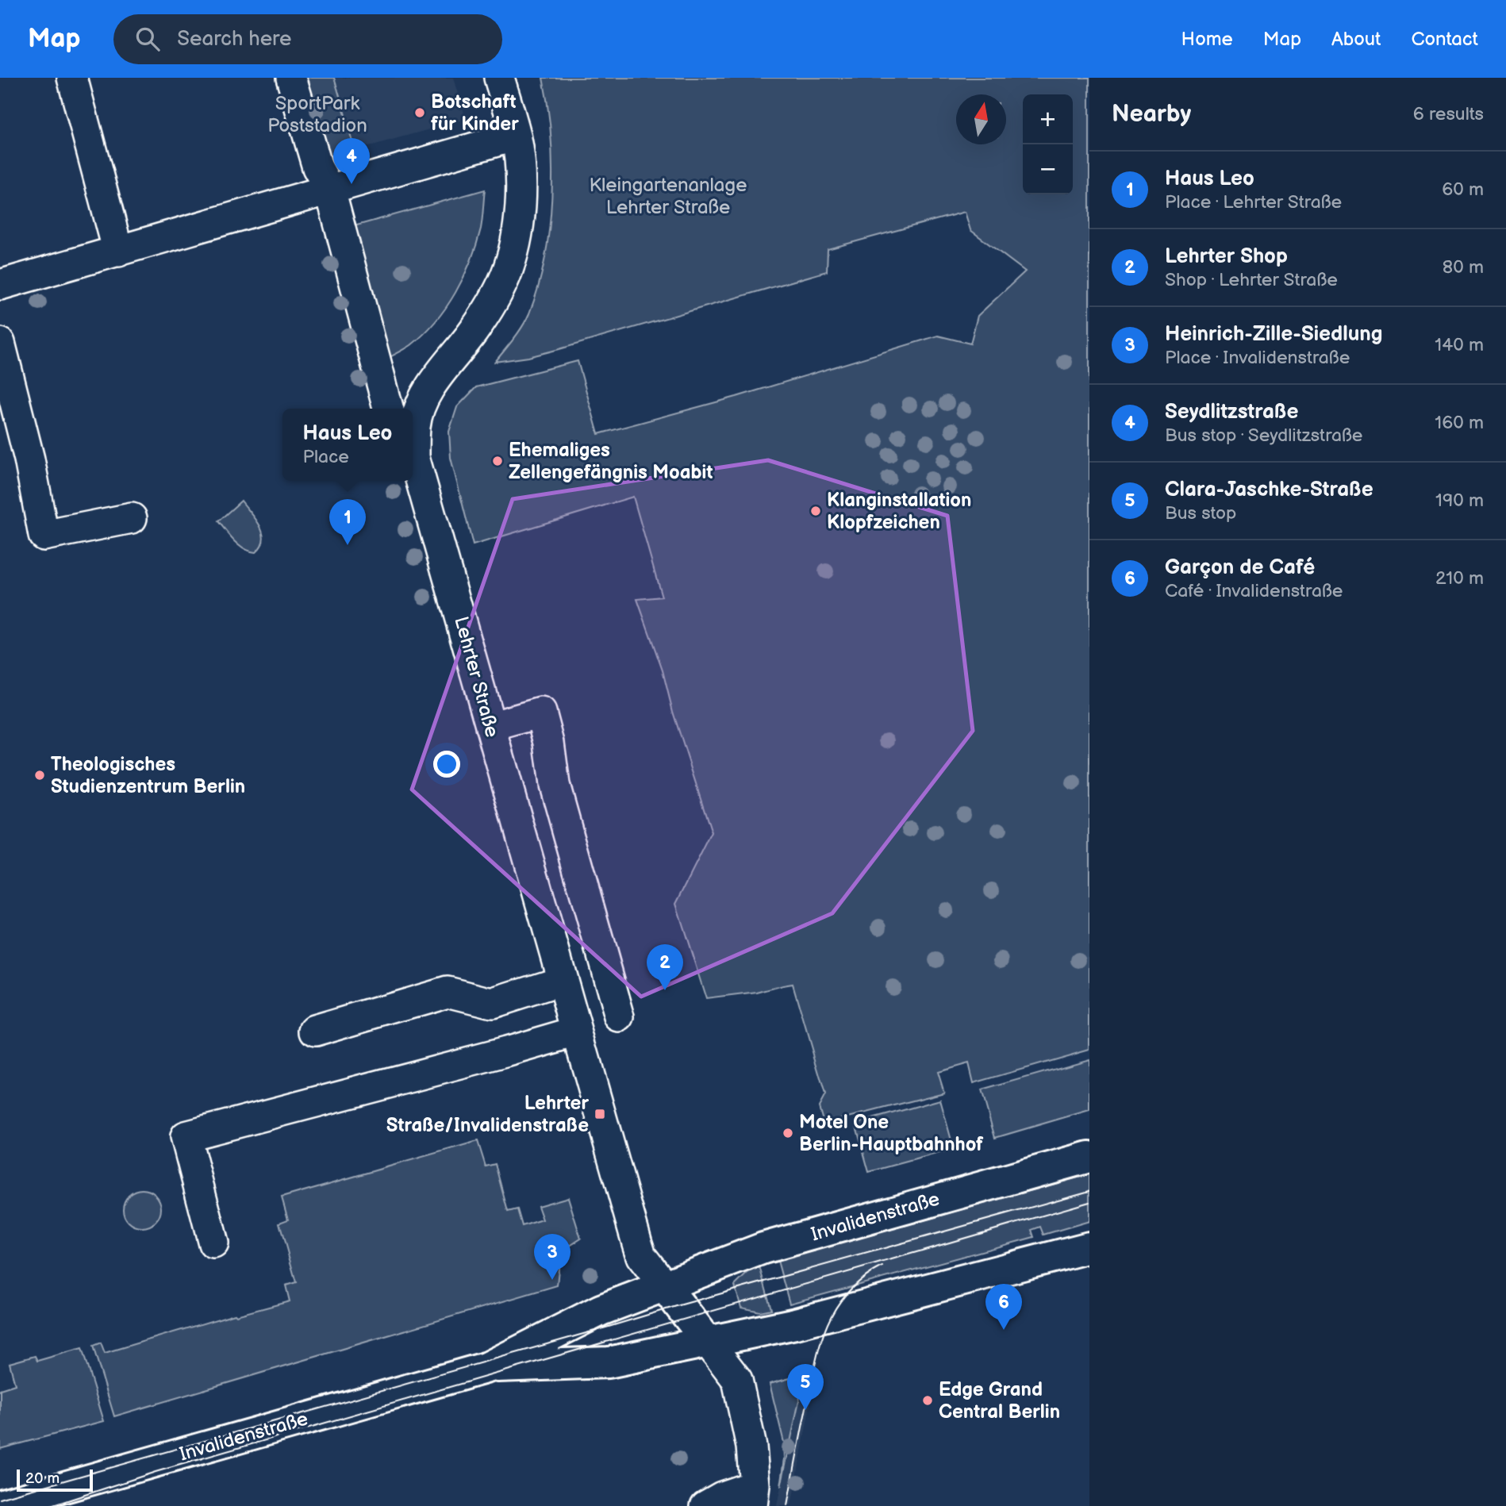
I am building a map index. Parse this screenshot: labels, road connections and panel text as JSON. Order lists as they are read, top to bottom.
{
  "streets": {
    "main road": ["Invalidenstraße"],
    "street": ["Lehrter Straße"]
  },
  "crossings": [
    ["Lehrter Straße", "Invalidenstraße"]
  ],
  "parks": ["SportPark Poststadion", "Kleingartenanlage Lehrter Straße"],
  "places": {
    "other": [
      "Botschaft für Kinder",
      "Ehemaliges Zellengefängnis Moabit",
      "Klanginstallation Klopfzeichen",
      "Theologisches Studienzentrum Berlin",
      "Motel One Berlin-Hauptbahnhof",
      "Edge Grand Central Berlin"
    ],
    "transit": ["Lehrter Straße/Invalidenstraße"]
  },
  "scale_bar": "20 m",
  "north": "top",
  "page": {
    "header": "Map",
    "search": "Search here",
    "nav": [
      "Home",
      "Map",
      "About",
      "Contact"
    ],
    "heading": ["Nearby", "6 results"],
    "map_buttons": ["+", "−"],
    "pins": [
      "4",
      "1",
      "2",
      "3",
      "6",
      "5"
    ],
    "list": [
      {
        "mark": "1",
        "name": "Haus Leo",
        "note": "Place · Lehrter Straße",
        "value": "60 m"
      },
      {
        "mark": "2",
        "name": "Lehrter Shop",
        "note": "Shop · Lehrter Straße",
        "value": "80 m"
      },
      {
        "mark": "3",
        "name": "Heinrich-Zille-Siedlung",
        "note": "Place · Invalidenstraße",
        "value": "140 m"
      },
      {
        "mark": "4",
        "name": "Seydlitzstraße",
        "note": "Bus stop · Seydlitzstraße",
        "value": "160 m"
      },
      {
        "mark": "5",
        "name": "Clara-Jaschke-Straße",
        "note": "Bus stop",
        "value": "190 m"
      },
      {
        "mark": "6",
        "name": "Garçon de Café",
        "note": "Café · Invalidenstraße",
        "value": "210 m"
      }
    ],
    "popup": ["Haus Leo", "Place"],
    "scale": "20 m"
  }
}
